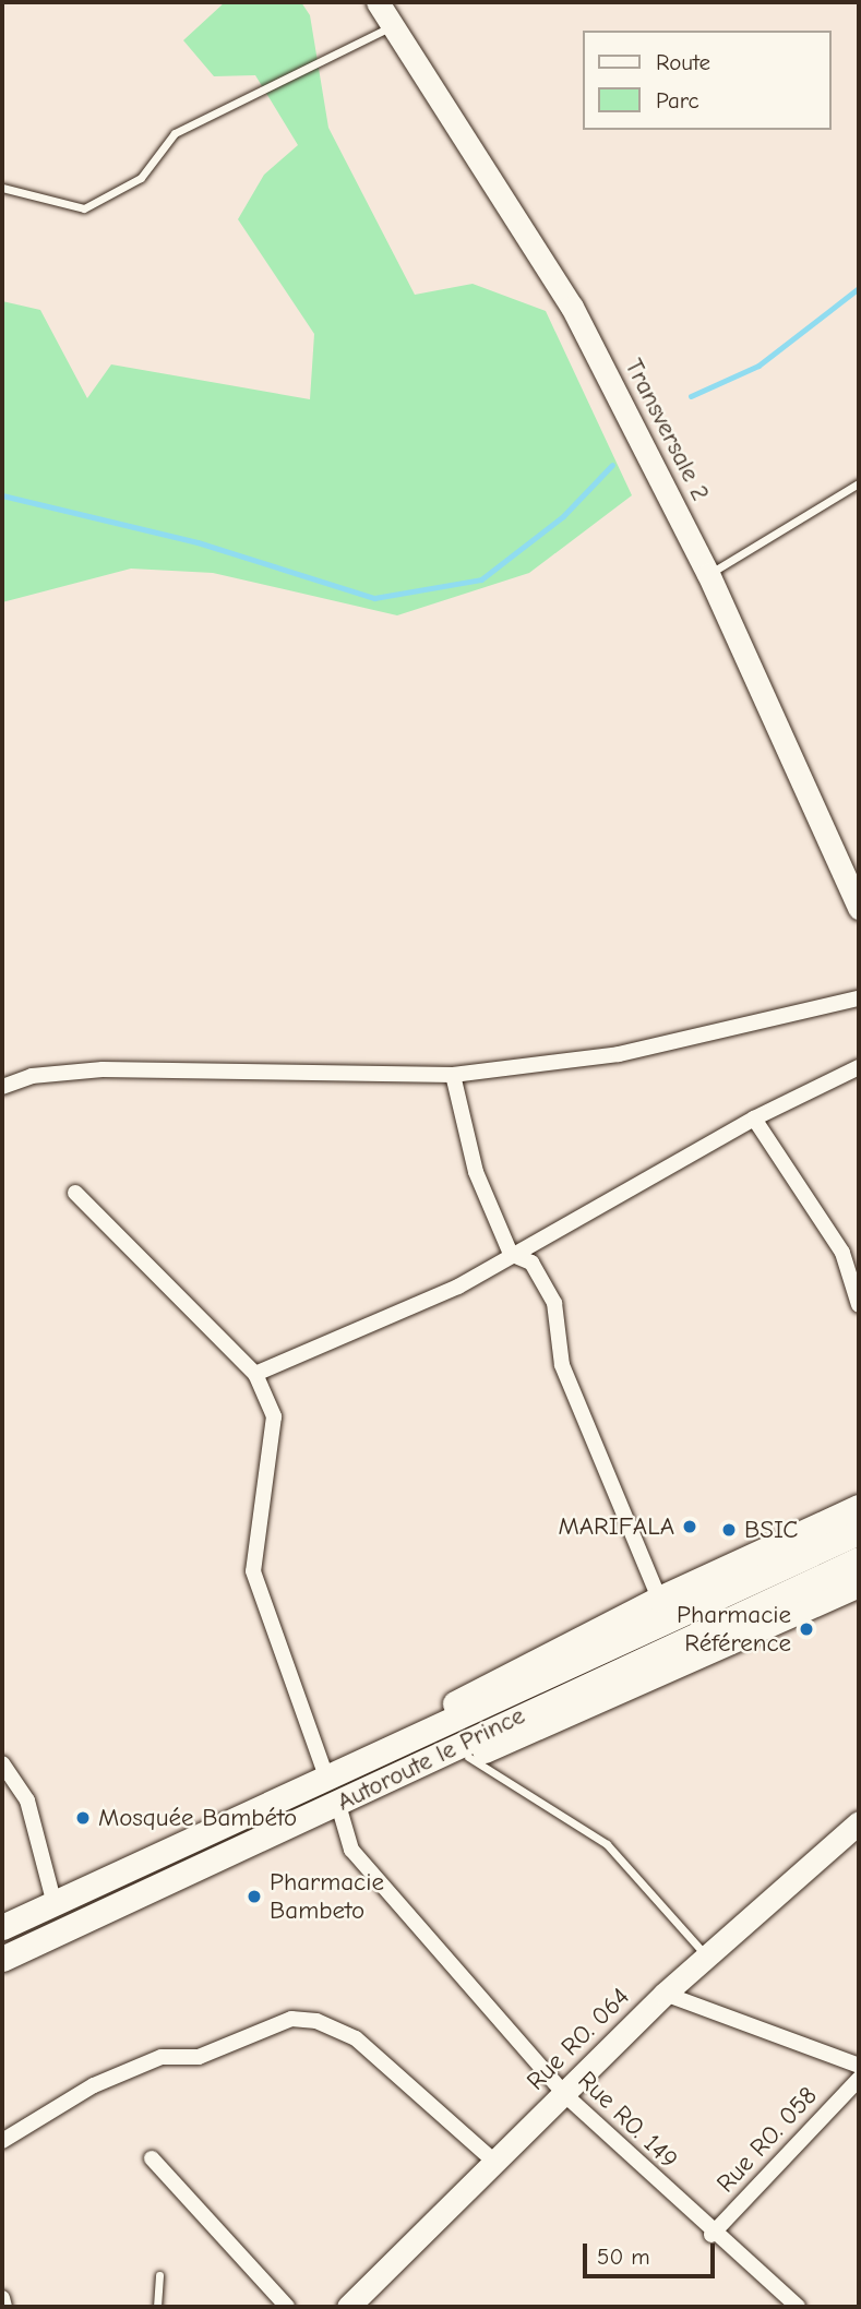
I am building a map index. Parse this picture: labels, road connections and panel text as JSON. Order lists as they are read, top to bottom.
{
  "streets": {
    "main road": ["Transversale 2", "Autoroute le Prince", "Rue RO. 064"],
    "street": ["Rue RO. 149", "Rue RO. 058"]
  },
  "crossings": [
    ["Autoroute le Prince", "Rue RO. 149"],
    ["Rue RO. 064", "Rue RO. 149"],
    ["Rue RO. 149", "Rue RO. 058"]
  ],
  "places": [
    "MARIFALA",
    "BSIC",
    "Pharmacie Référence",
    "Mosquée Bambéto",
    "Pharmacie Bambeto"
  ],
  "legend": ["Route", "Parc"],
  "scale_bar": "50 m"
}
